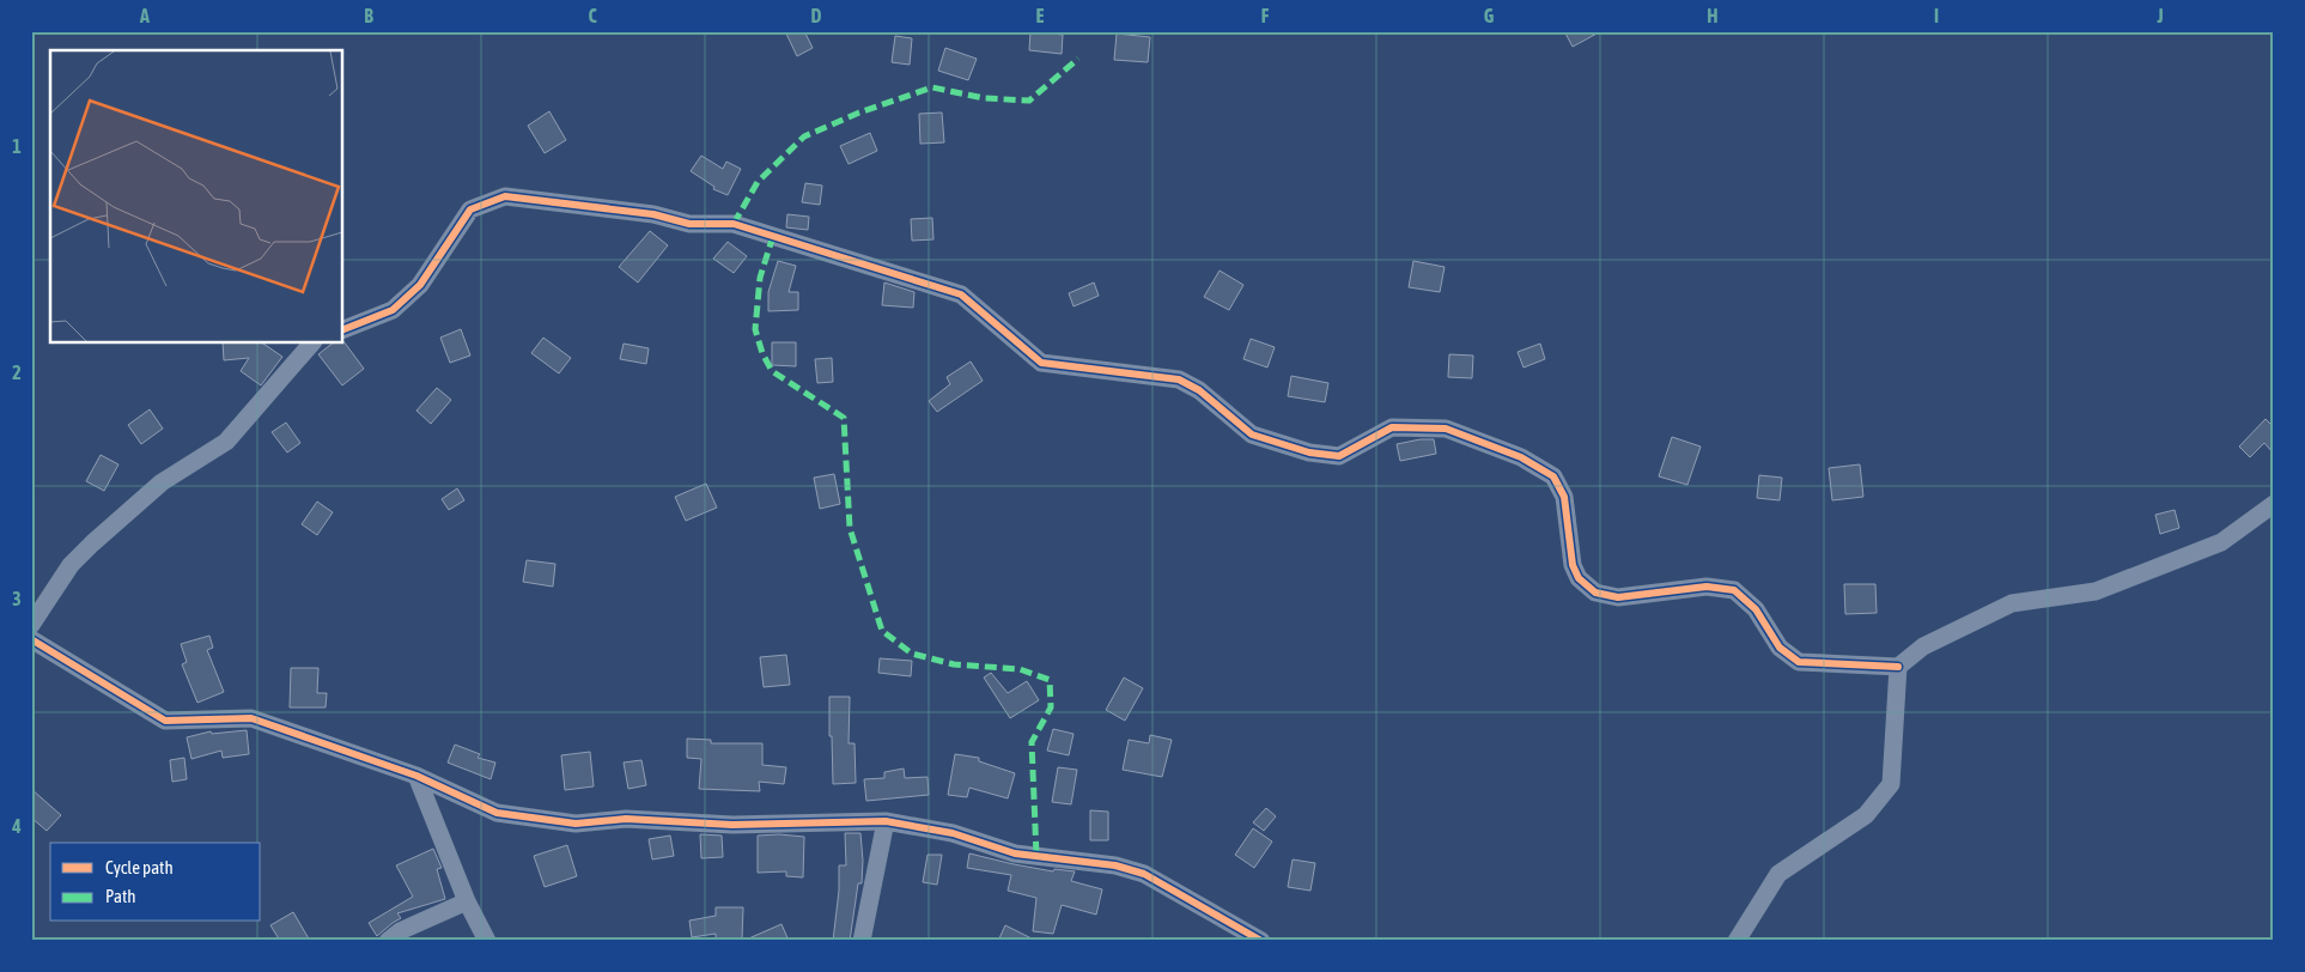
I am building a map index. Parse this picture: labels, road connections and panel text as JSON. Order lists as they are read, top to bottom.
{
  "legend": ["Cycle path", "Path"],
  "grid": {
    "columns": [
      "A",
      "B",
      "C",
      "D",
      "E",
      "F",
      "G",
      "H",
      "I",
      "J"
    ],
    "rows": [
      "1",
      "2",
      "3",
      "4"
    ]
  }
}
